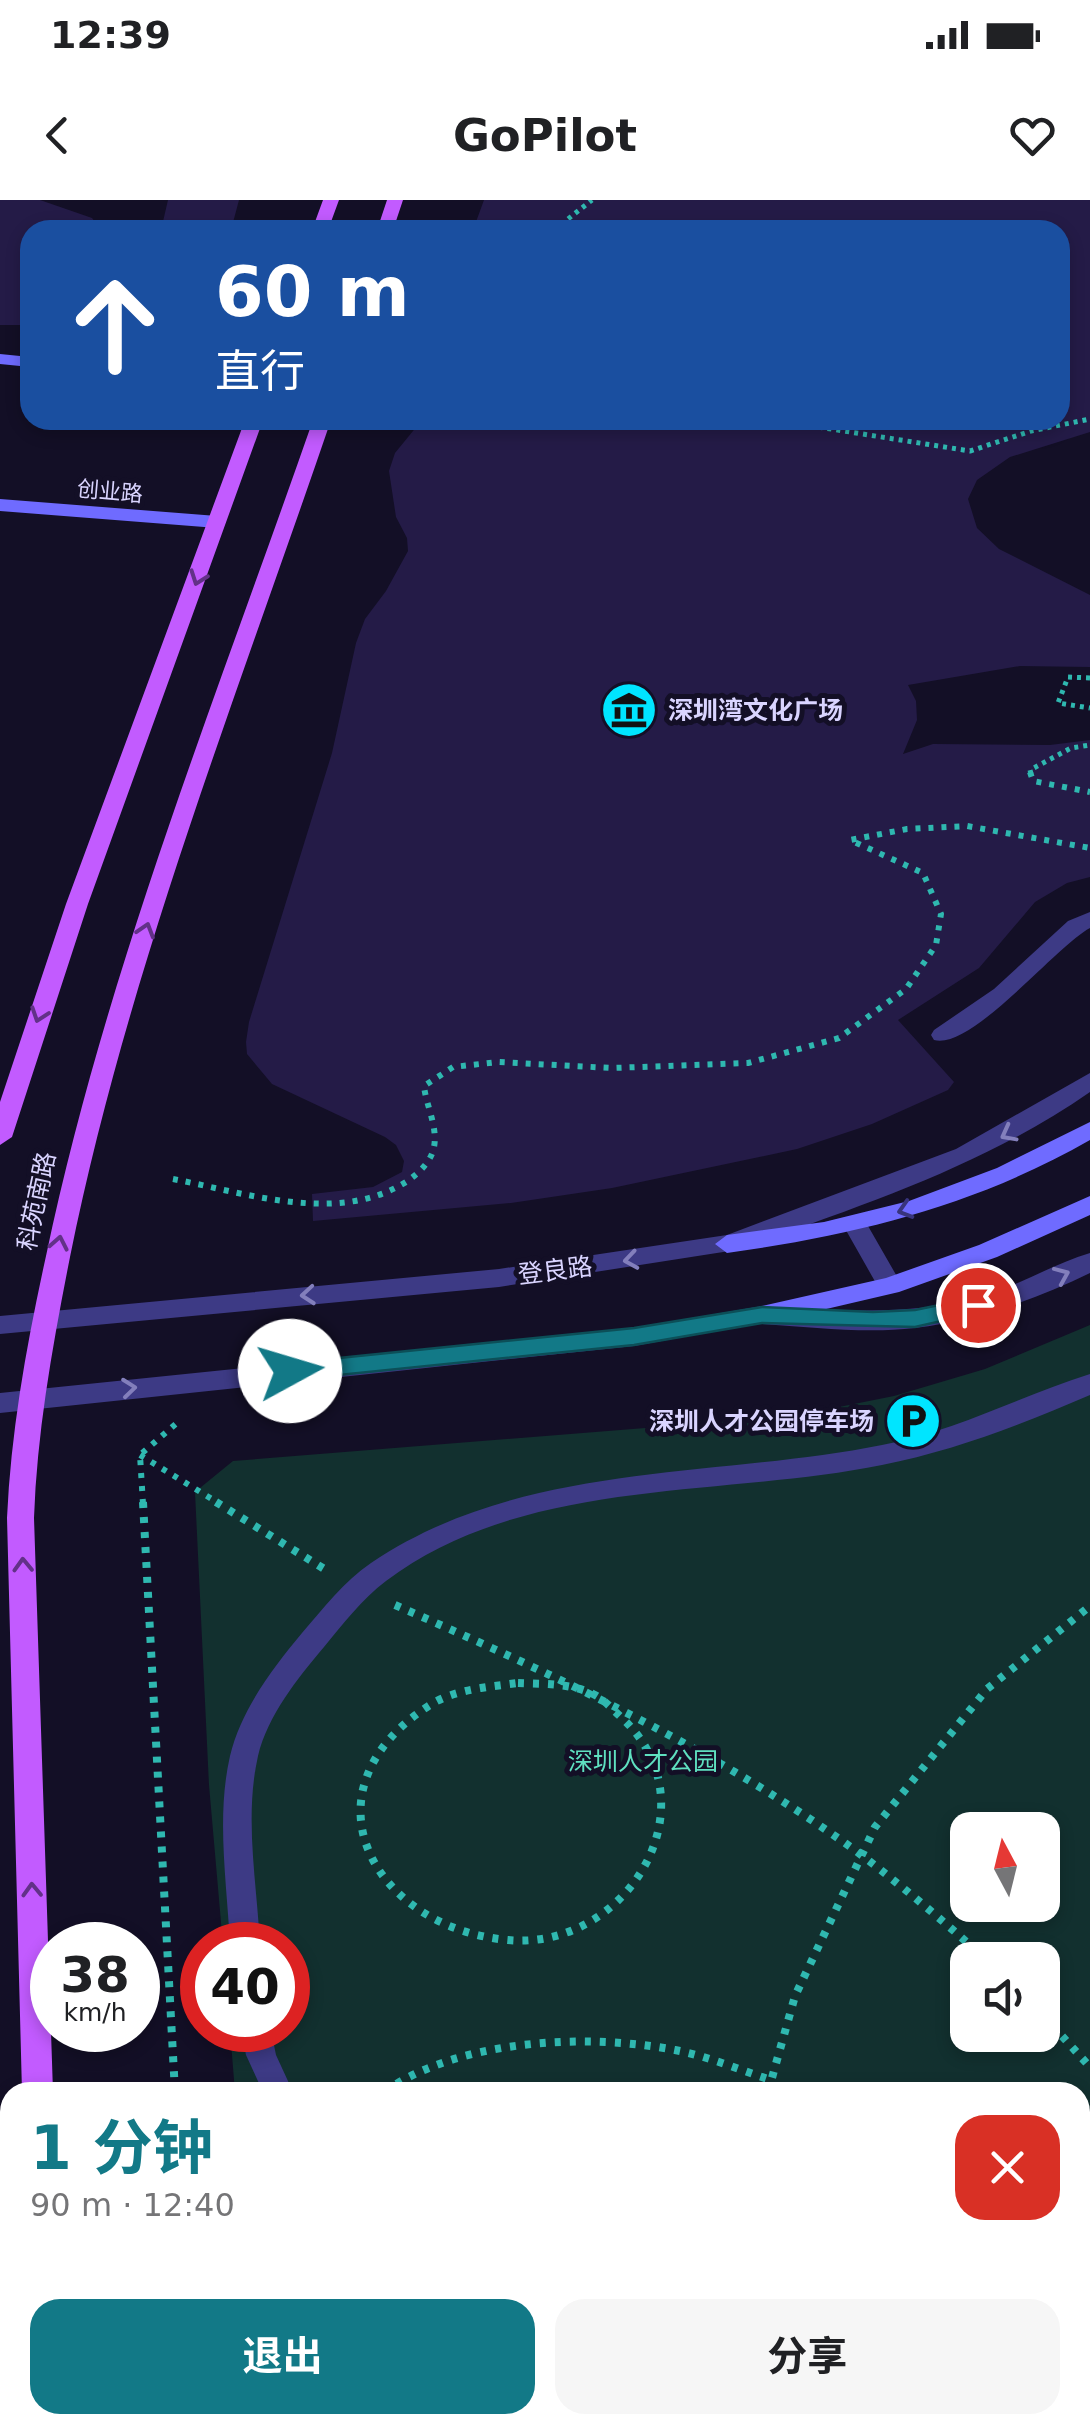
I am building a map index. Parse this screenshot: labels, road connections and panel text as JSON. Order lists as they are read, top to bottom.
{
  "streets": {
    "main road": ["创业路", "科苑南路", "登良路"]
  },
  "crossings": [
    ["创业路", "科苑南路"],
    ["科苑南路", "登良路"]
  ],
  "parks": ["深圳人才公园"],
  "places": {
    "museum": ["深圳湾文化广场"],
    "parking": ["深圳人才公园停车场"]
  },
  "north": "top",
  "page": {
    "status": "12:39",
    "header": "GoPilot",
    "turn": ["60 m", "直行"],
    "speed": "38 km/h",
    "limit": "40",
    "heading": ["1 分钟", "90 m · 12:40"],
    "buttons": ["退出", "分享"]
  }
}
